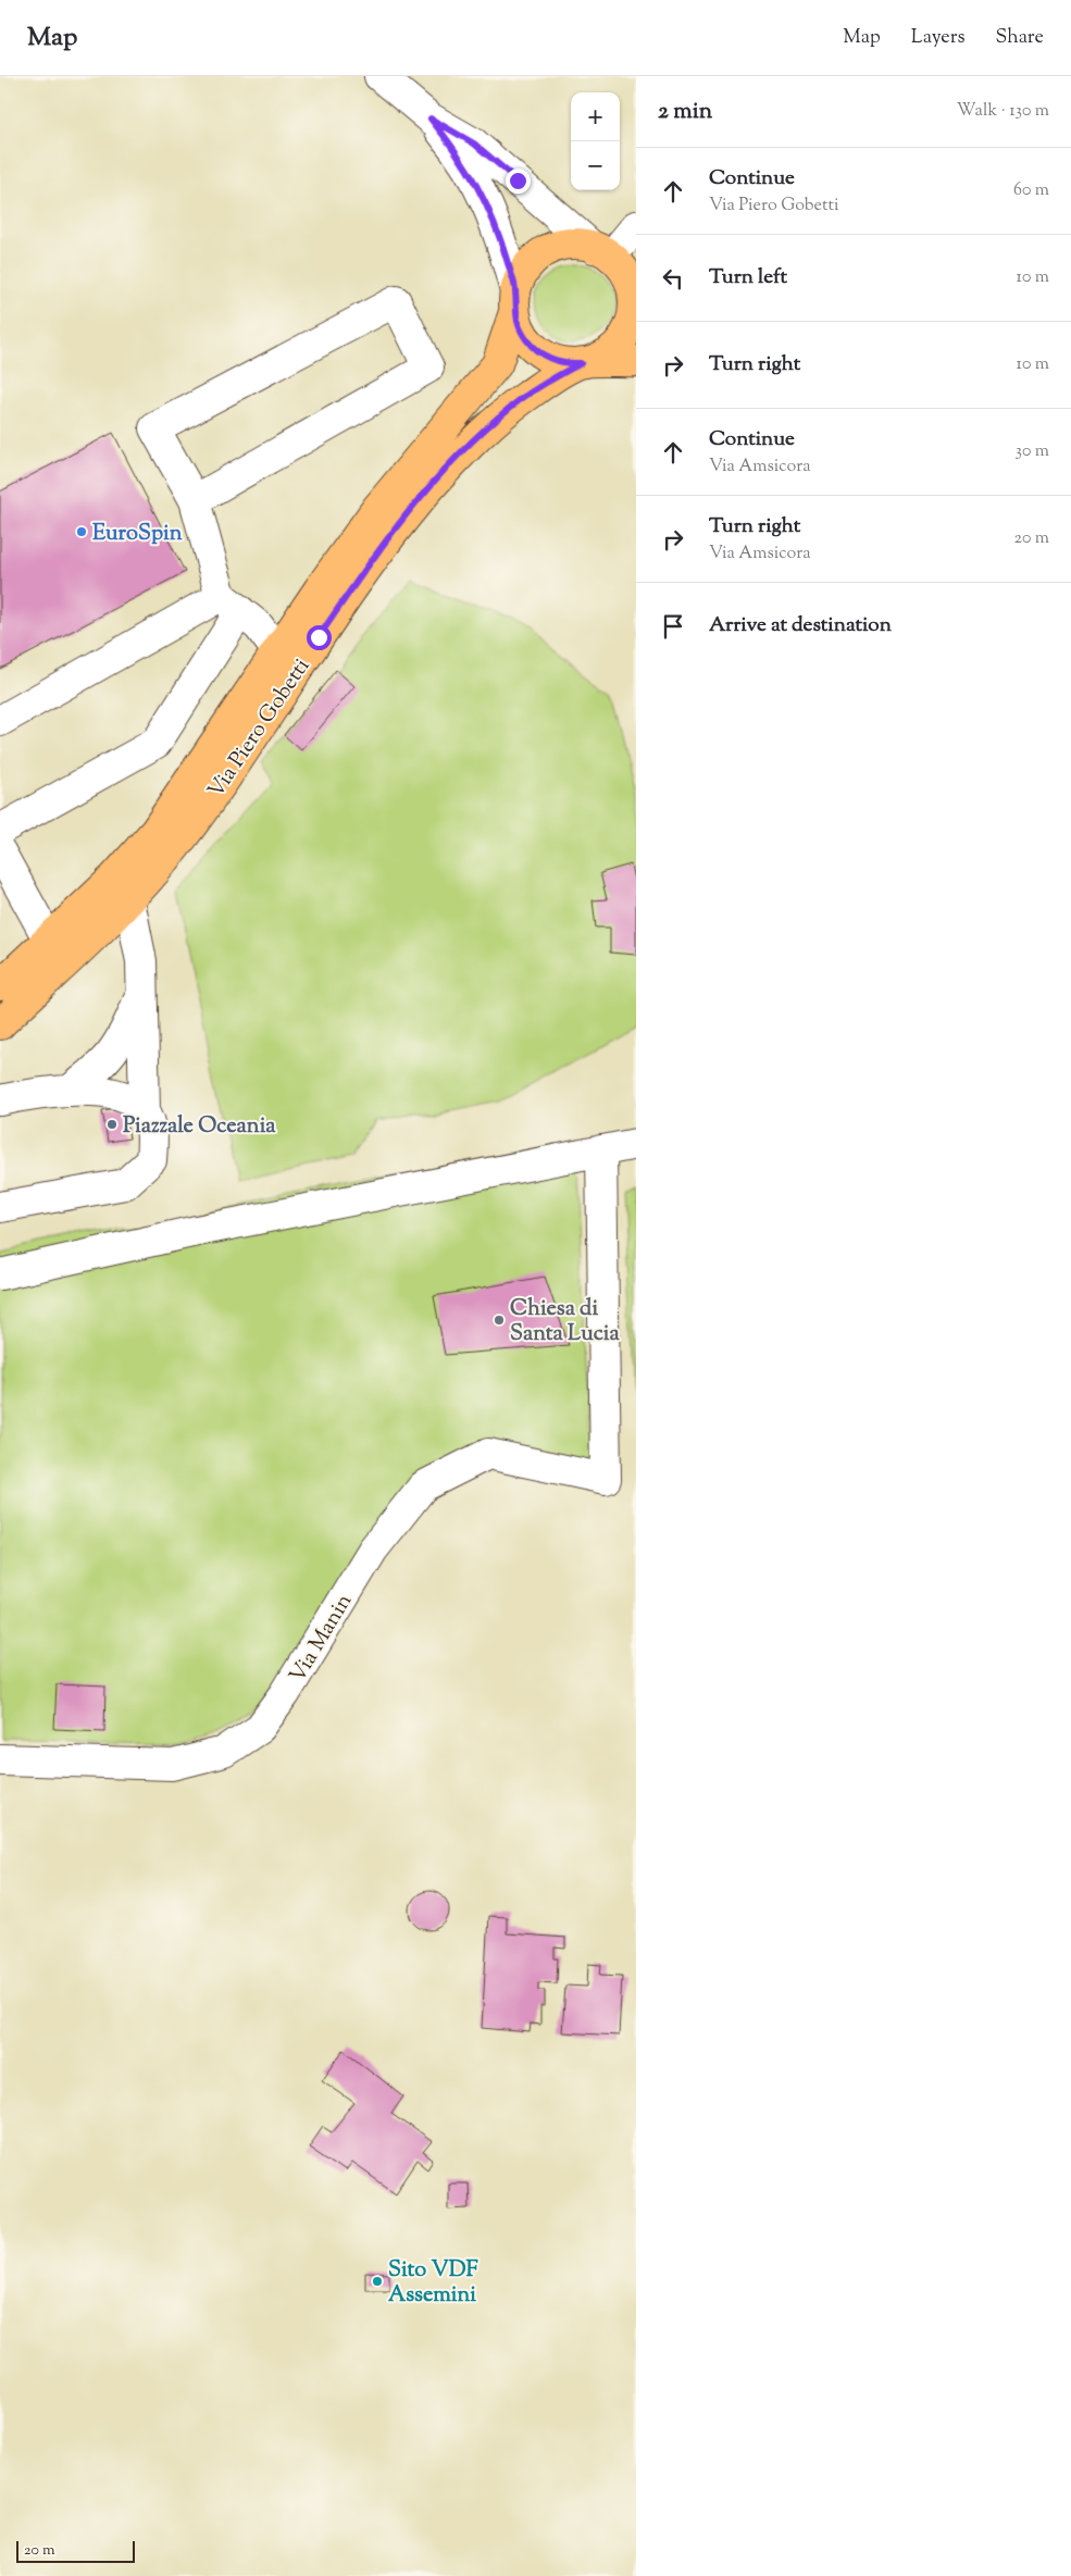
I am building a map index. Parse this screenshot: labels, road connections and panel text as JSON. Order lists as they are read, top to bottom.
{
  "streets": {
    "main road": ["Via Piero Gobetti"],
    "street": ["Via Manin"]
  },
  "places": [
    "EuroSpin",
    "Piazzale Oceania",
    "Chiesa di Santa Lucia",
    "Sito VDF Assemini"
  ],
  "scale_bar": "20 m",
  "page": {
    "header": "Map",
    "nav": ["Map", "Layers", "Share"],
    "heading": ["2 min", "Walk · 130 m"],
    "map_buttons": ["+", "−"],
    "list": [
      ["Continue", "Via Piero Gobetti", "60 m"],
      ["Turn left", "10 m"],
      ["Turn right", "10 m"],
      ["Continue", "Via Amsicora", "30 m"],
      ["Turn right", "Via Amsicora", "20 m"],
      "Arrive at destination"
    ],
    "scale": "20 m"
  }
}
